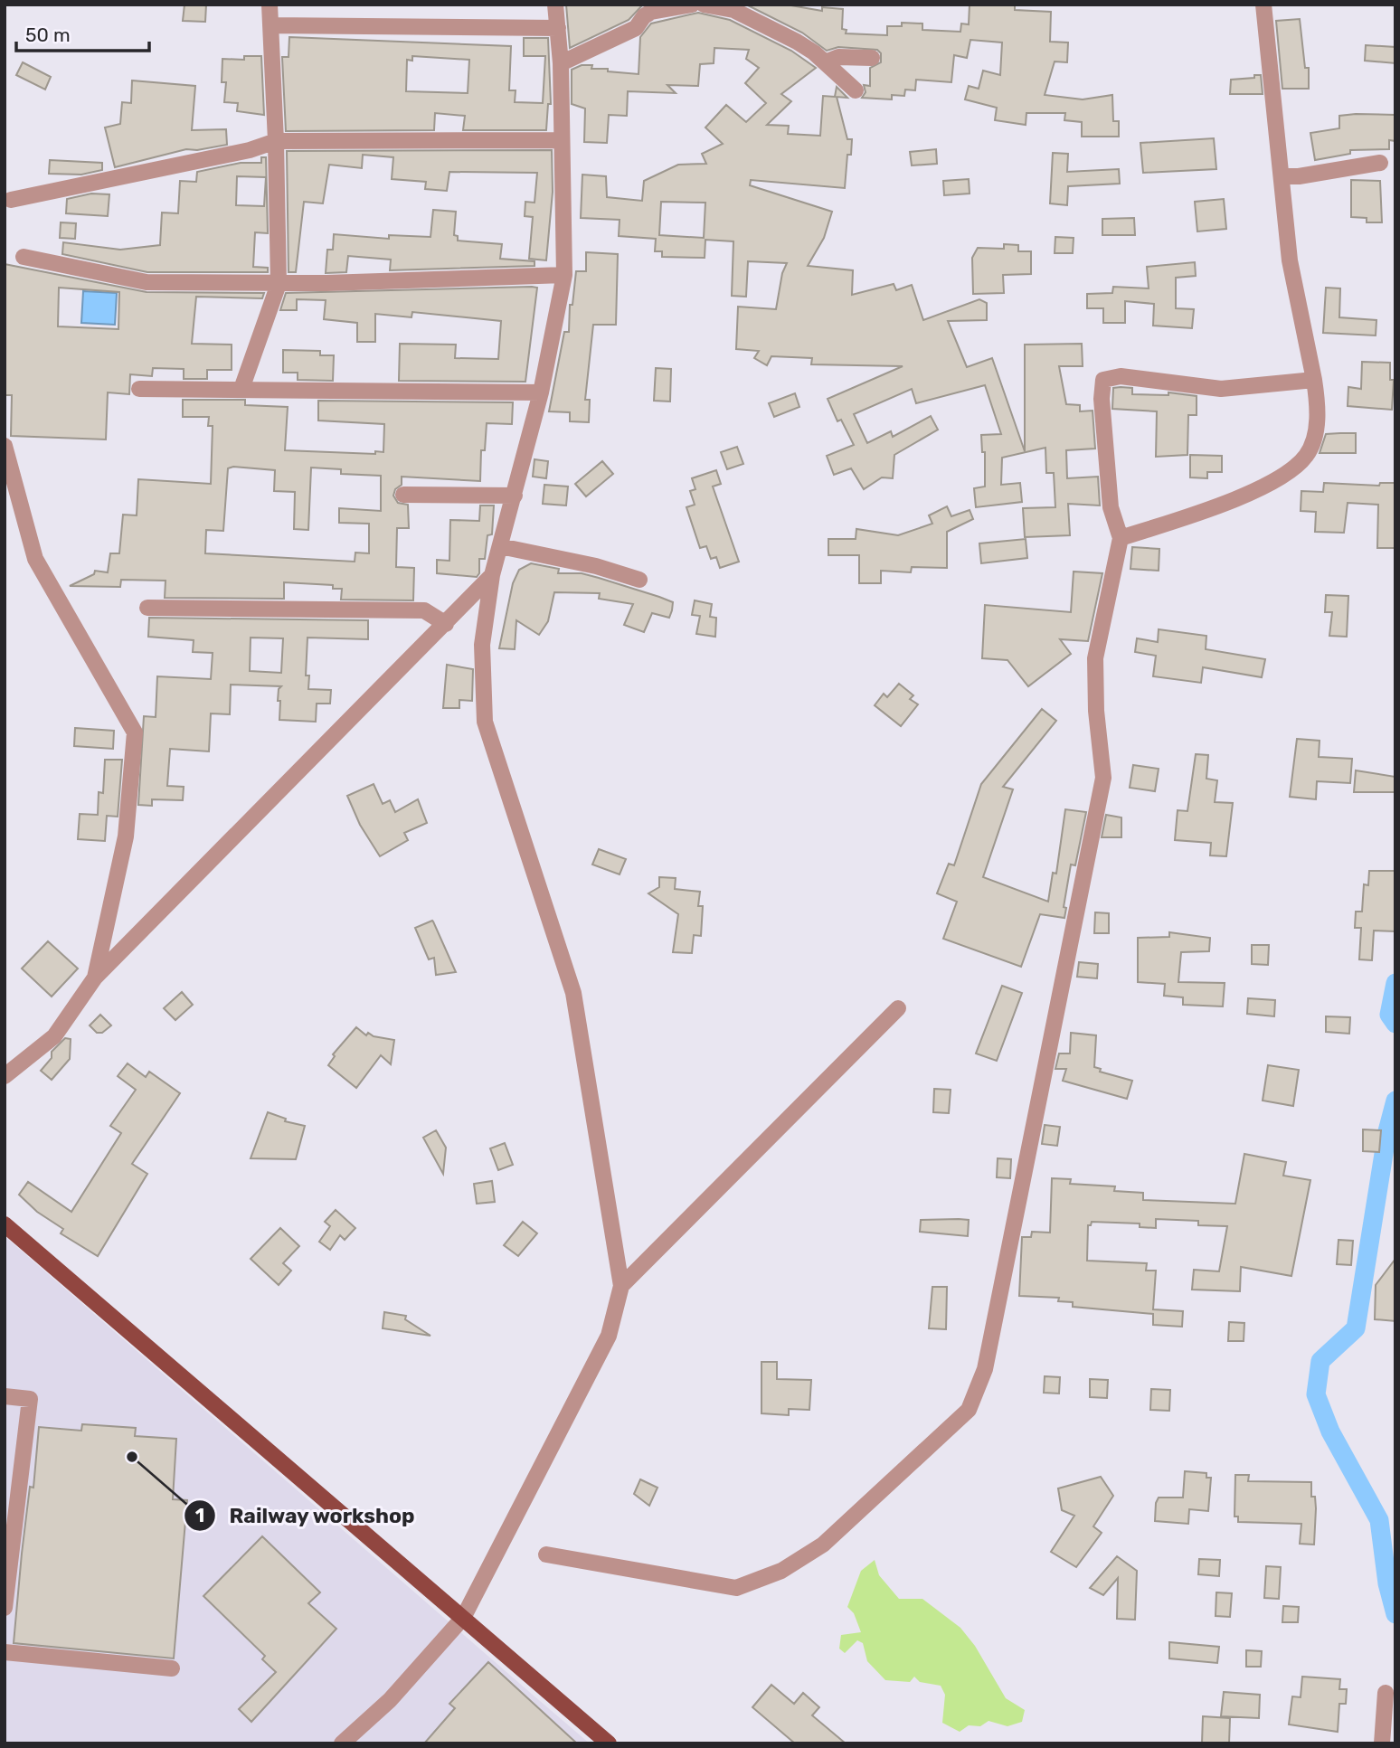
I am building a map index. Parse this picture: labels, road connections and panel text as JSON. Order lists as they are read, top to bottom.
{
  "places": ["Railway workshop"],
  "scale_bar": "50 m"
}
